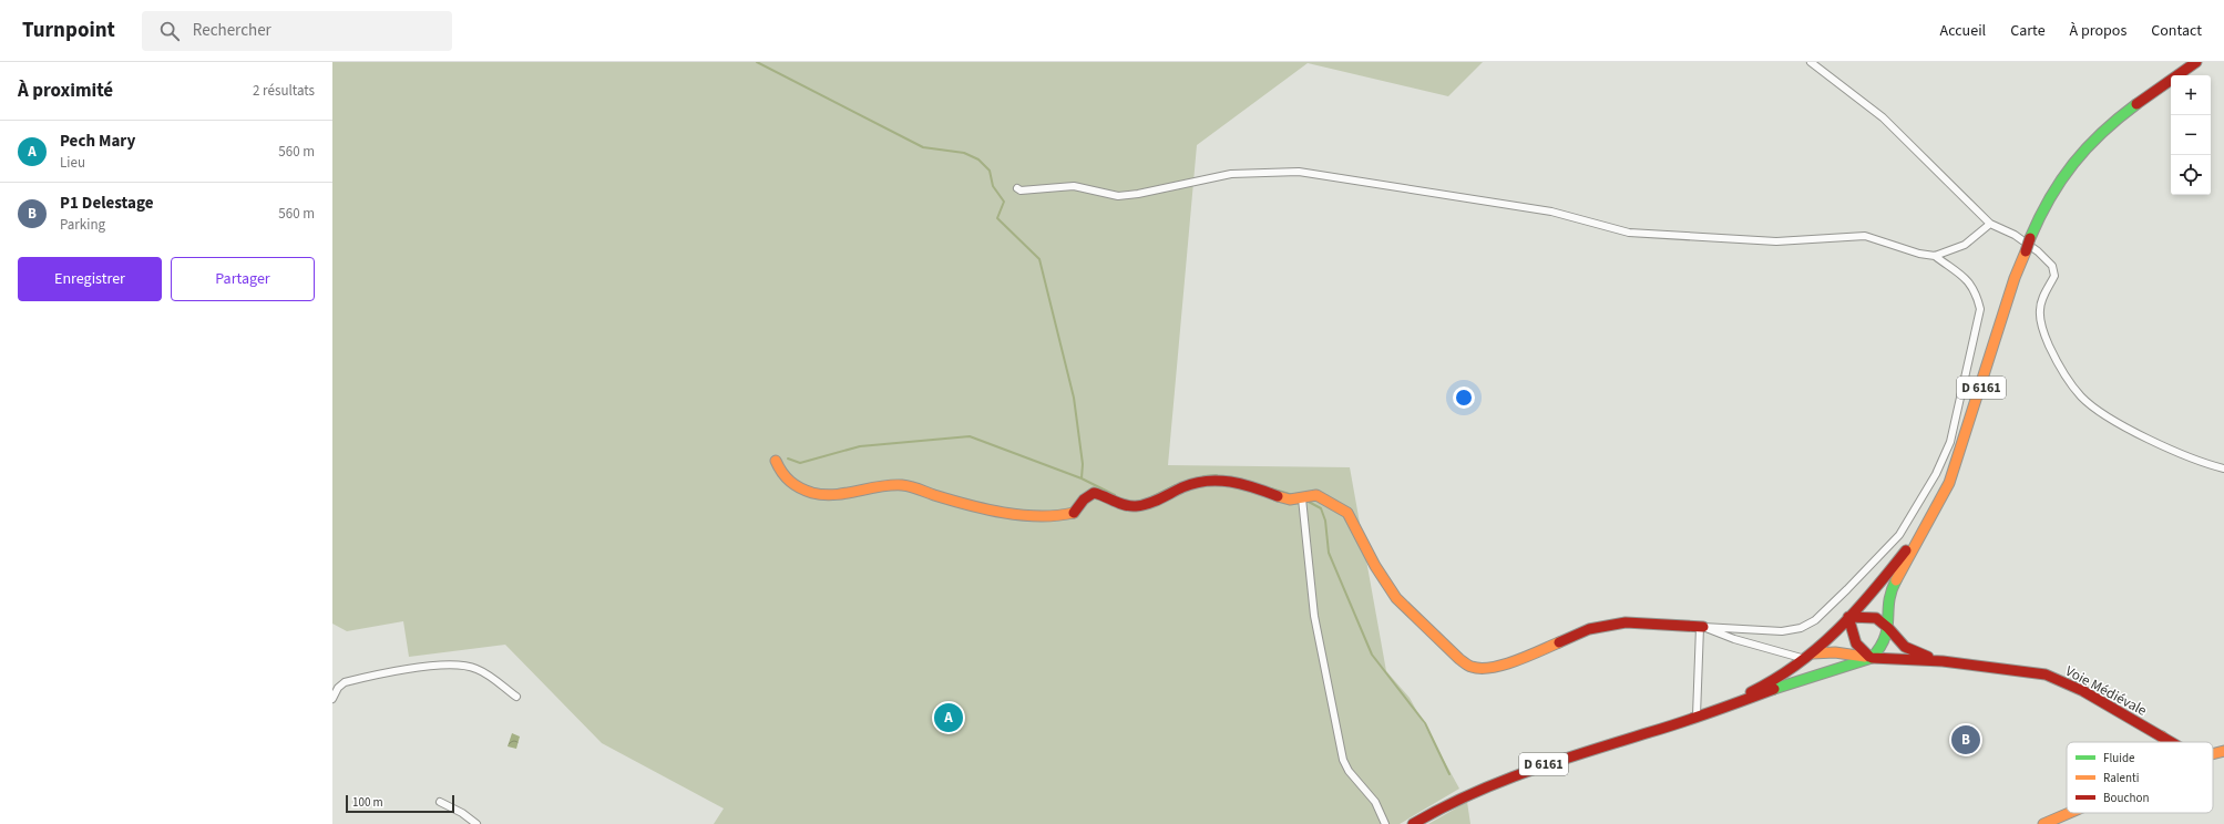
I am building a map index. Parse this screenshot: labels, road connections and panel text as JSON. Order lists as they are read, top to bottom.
{
  "streets": {
    "street": ["D 6161", "Voie Médiévale"]
  },
  "legend": ["Fluide", "Ralenti", "Bouchon"],
  "scale_bar": "100 m",
  "page": {
    "header": "Turnpoint",
    "search": "Rechercher",
    "nav": [
      "Accueil",
      "Carte",
      "À propos",
      "Contact"
    ],
    "heading": ["À proximité", "2 résultats"],
    "map_buttons": ["+", "−"],
    "list": [
      {
        "mark": "A",
        "name": "Pech Mary",
        "note": "Lieu",
        "value": "560 m"
      },
      {
        "mark": "B",
        "name": "P1 Delestage",
        "note": "Parking",
        "value": "560 m"
      }
    ],
    "buttons": ["Enregistrer", "Partager"],
    "pins": ["A", "B"],
    "scale": "100 m"
  }
}
